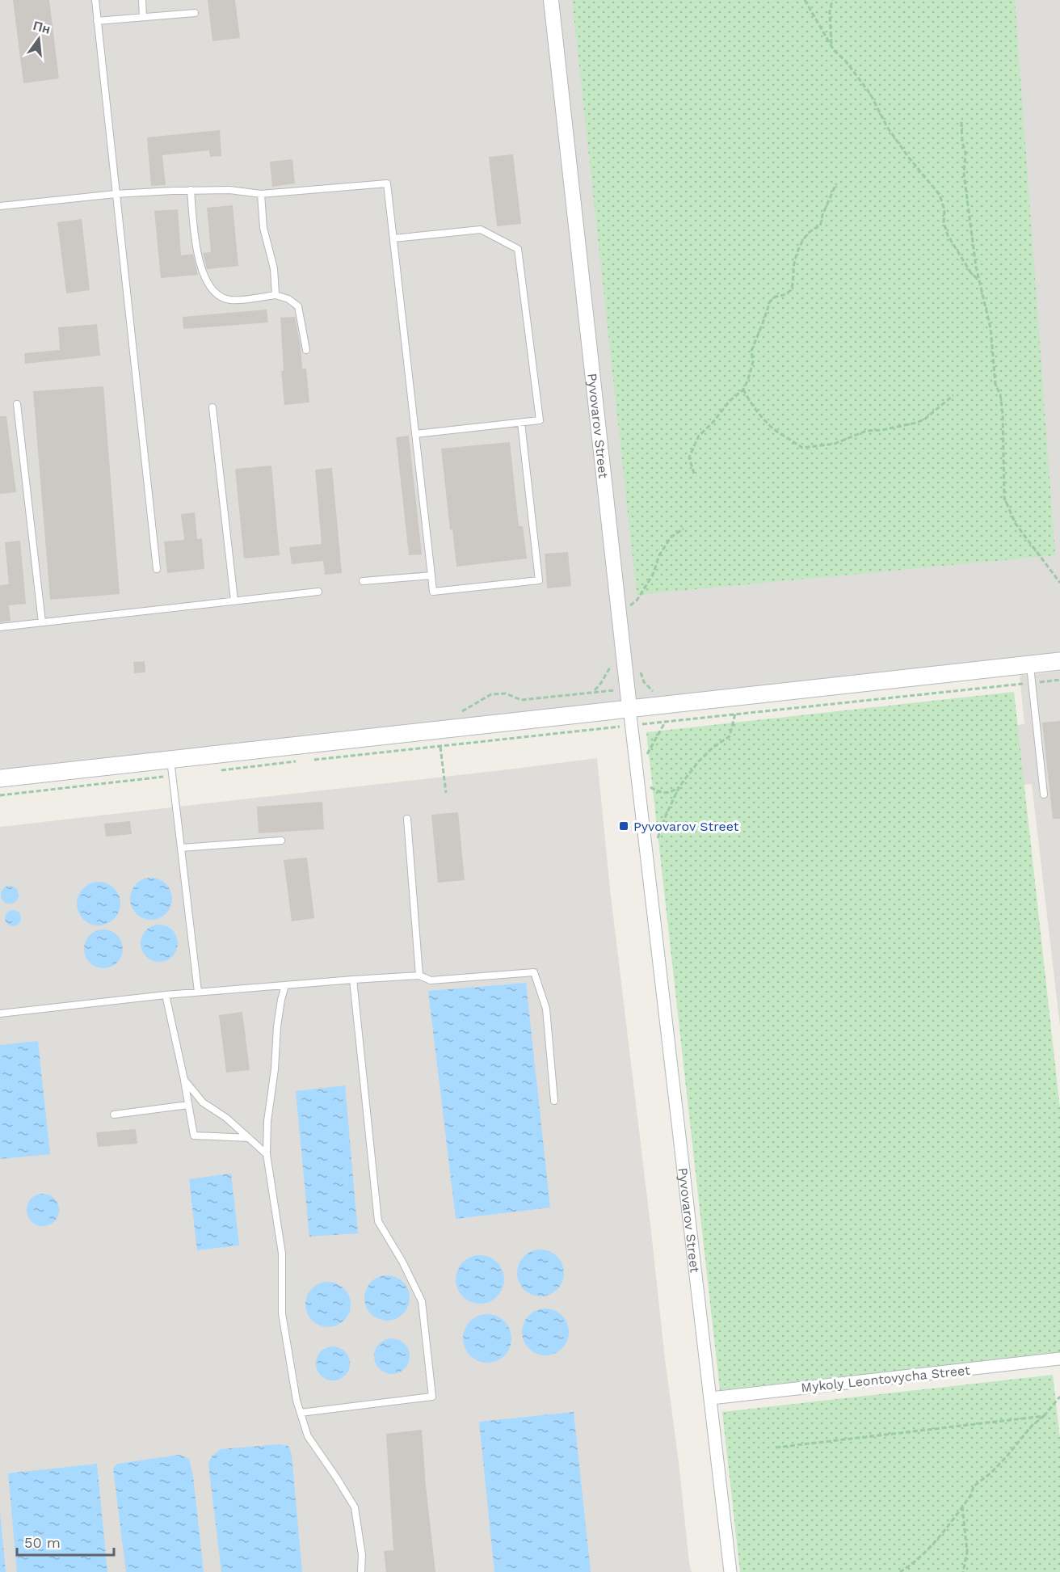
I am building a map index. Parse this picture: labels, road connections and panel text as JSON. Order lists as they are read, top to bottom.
{
  "streets": {
    "street": ["Pyvovarov Street", "Mykoly Leontovycha Street"]
  },
  "crossings": [
    ["Pyvovarov Street", "Mykoly Leontovycha Street"]
  ],
  "places": {
    "transit": ["Pyvovarov Street"]
  },
  "scale_bar": "50 m",
  "north": "top"
}
